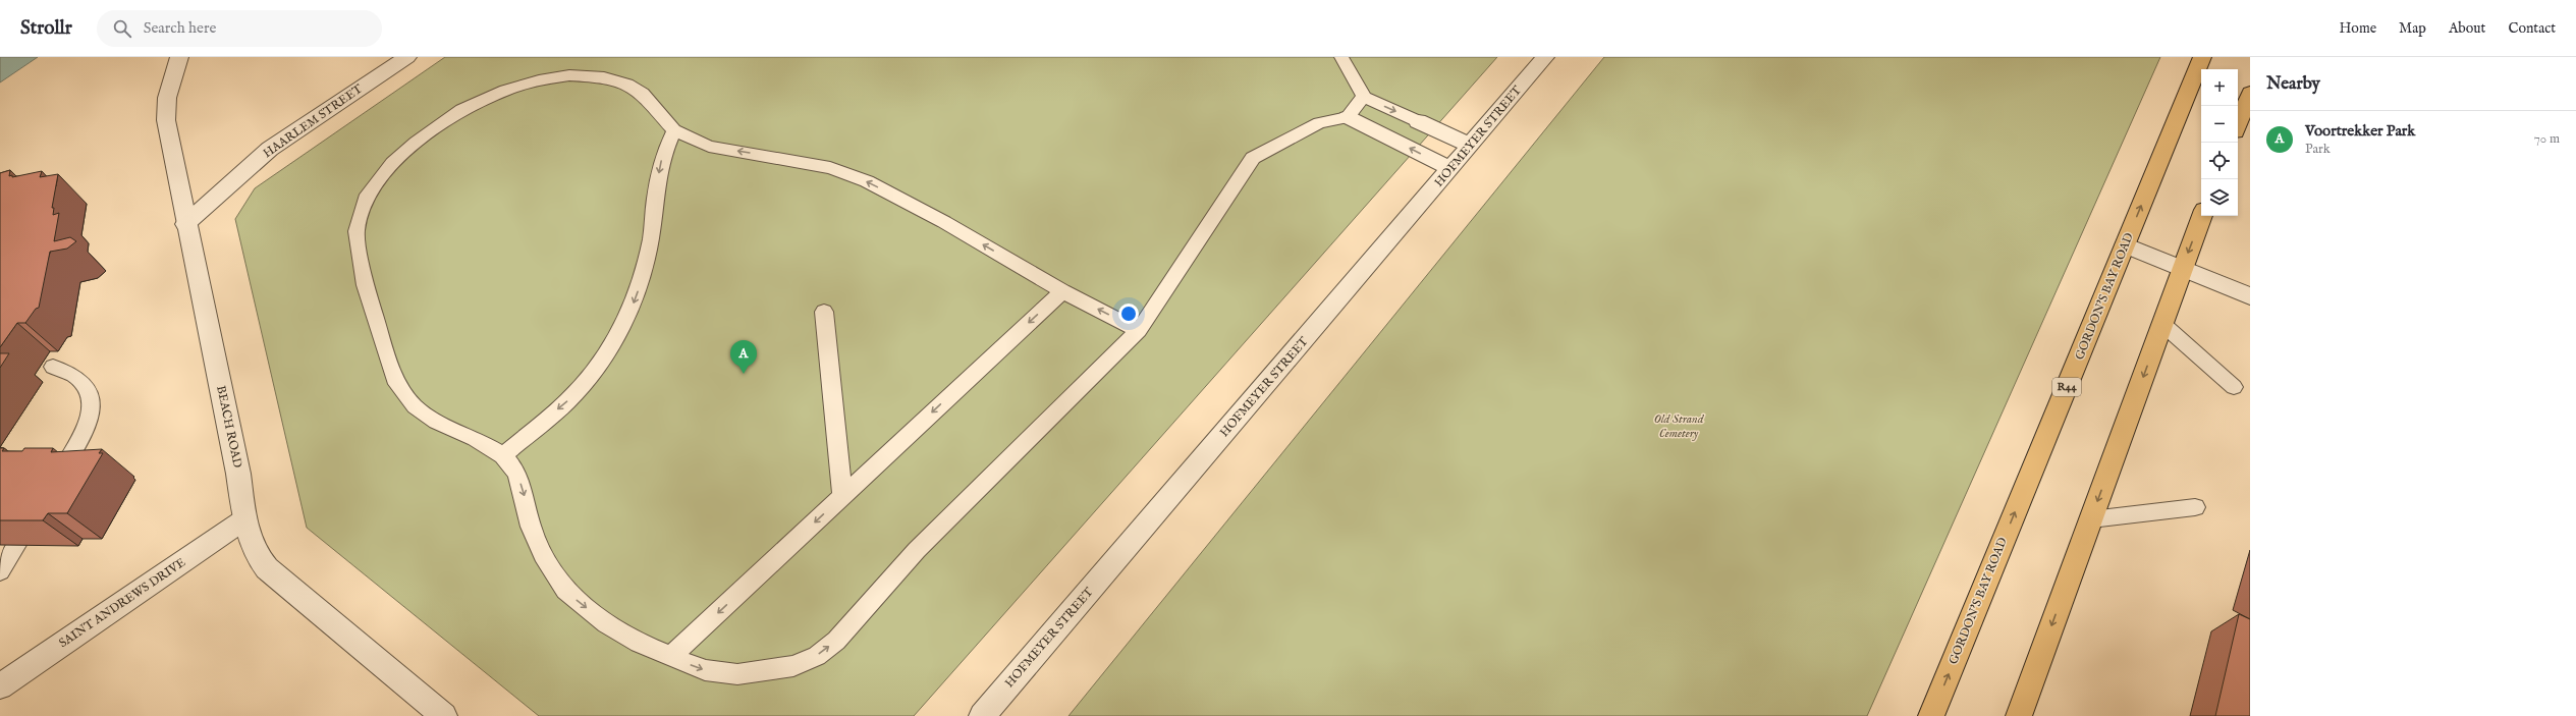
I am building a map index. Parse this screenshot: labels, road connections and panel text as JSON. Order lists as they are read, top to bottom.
{
  "streets": {
    "main road": ["GORDON'S BAY ROAD", "R44"],
    "street": [
      "HAARLEM STREET",
      "HOFMEYER STREET",
      "BEACH ROAD",
      "SAINT ANDREWS DRIVE"
    ]
  },
  "crossings": [
    ["HAARLEM STREET", "BEACH ROAD"],
    ["BEACH ROAD", "SAINT ANDREWS DRIVE"]
  ],
  "parks": ["Old Strand Cemetery"],
  "page": {
    "header": "Strollr",
    "search": "Search here",
    "nav": [
      "Home",
      "Map",
      "About",
      "Contact"
    ],
    "heading": "Nearby",
    "map_buttons": ["+", "−"],
    "list": [
      {
        "mark": "A",
        "name": "Voortrekker Park",
        "note": "Park",
        "value": "70 m"
      }
    ],
    "pins": "A"
  }
}
